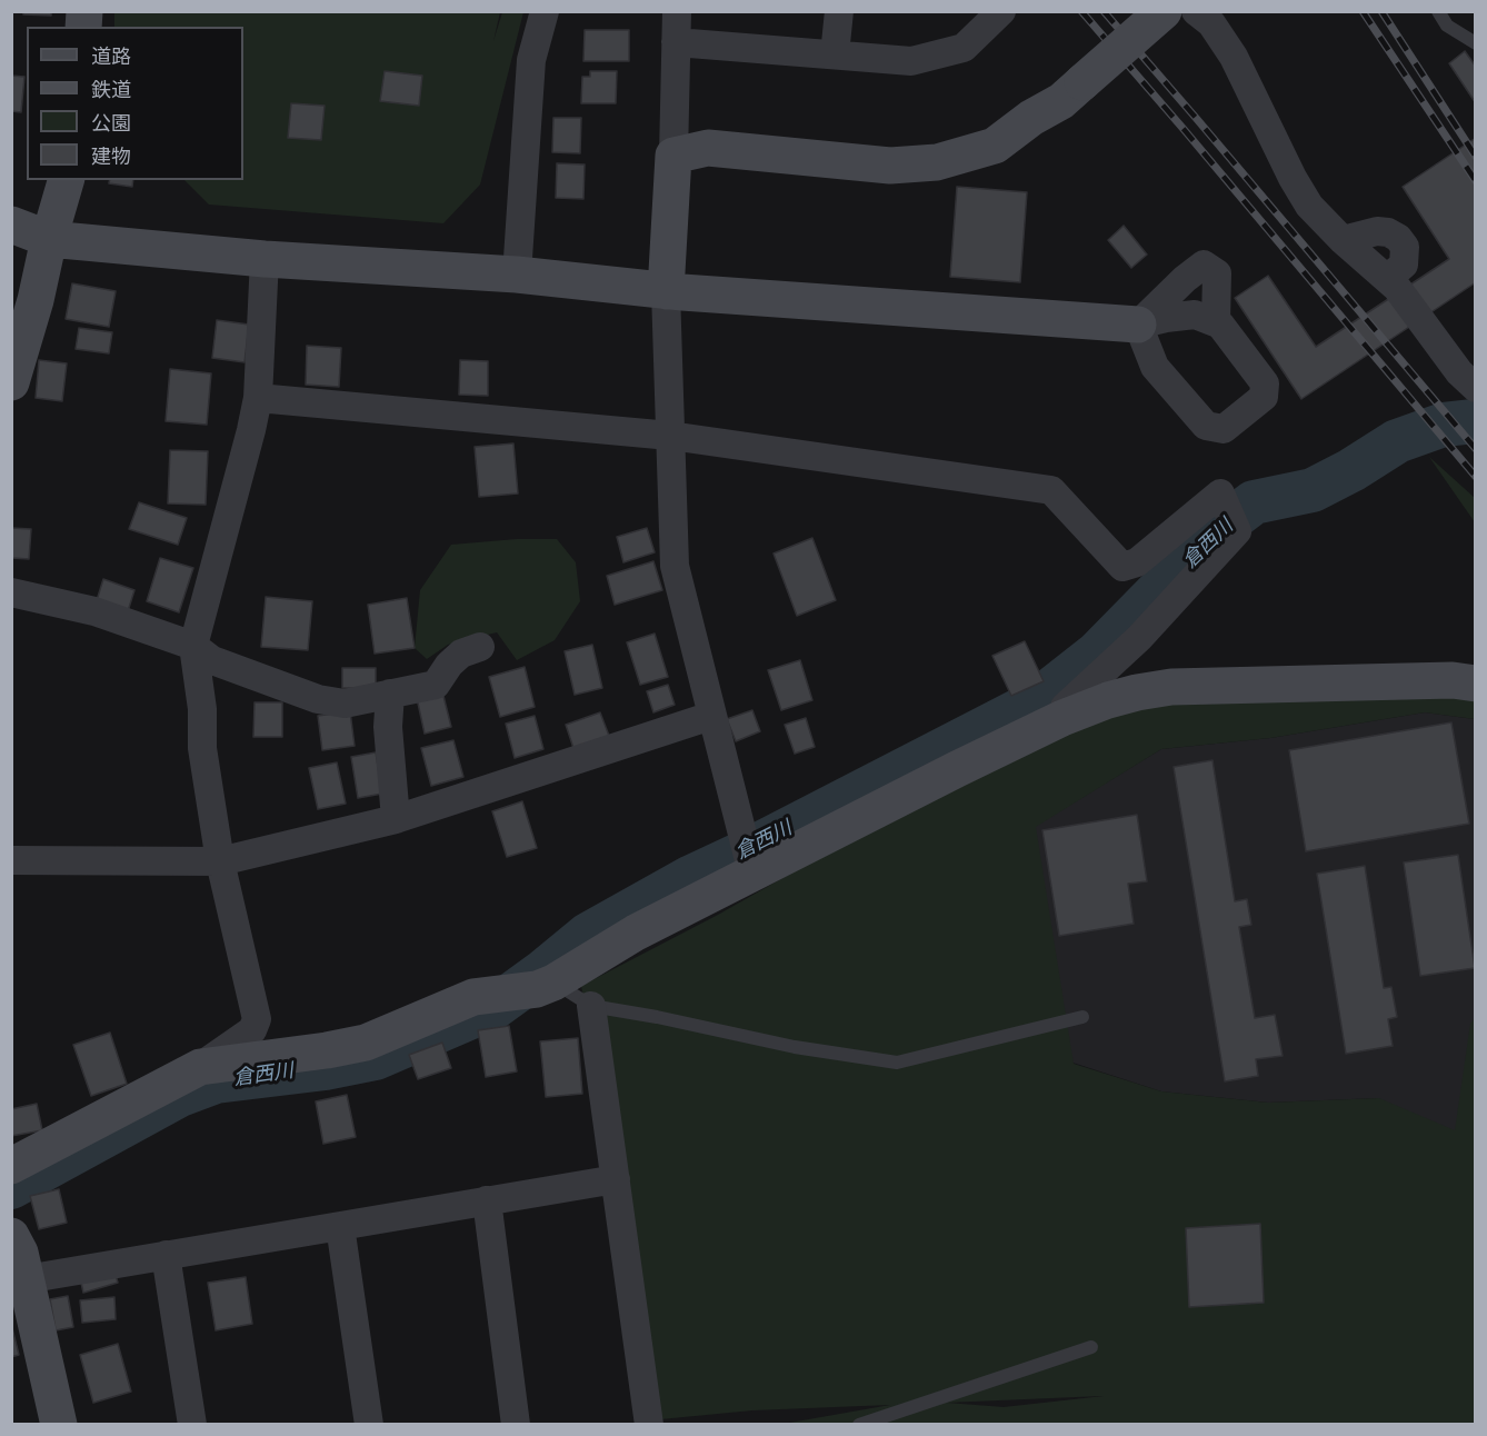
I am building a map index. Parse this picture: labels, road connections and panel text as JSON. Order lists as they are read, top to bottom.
{
  "water": ["倉西川"],
  "legend": [
    "道路",
    "鉄道",
    "公園",
    "建物"
  ]
}
